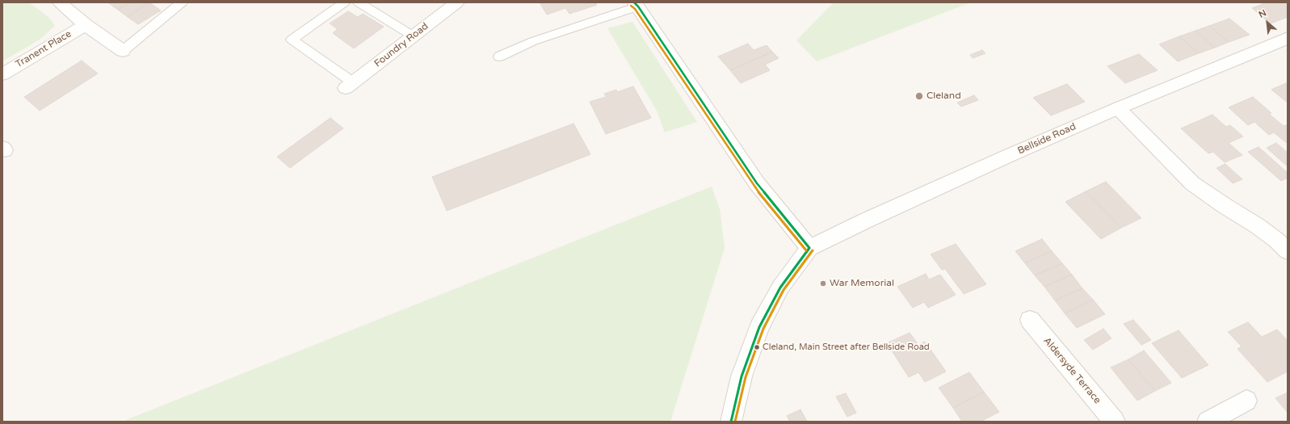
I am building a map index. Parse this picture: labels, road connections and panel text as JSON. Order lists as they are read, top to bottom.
{
  "streets": {
    "street": [
      "Foundry Road",
      "Tranent Place",
      "Bellside Road",
      "Aldersyde Terrace"
    ]
  },
  "places": ["Cleland", "War Memorial", "Cleland, Main Street after Bellside Road"],
  "north": "top left"
}
